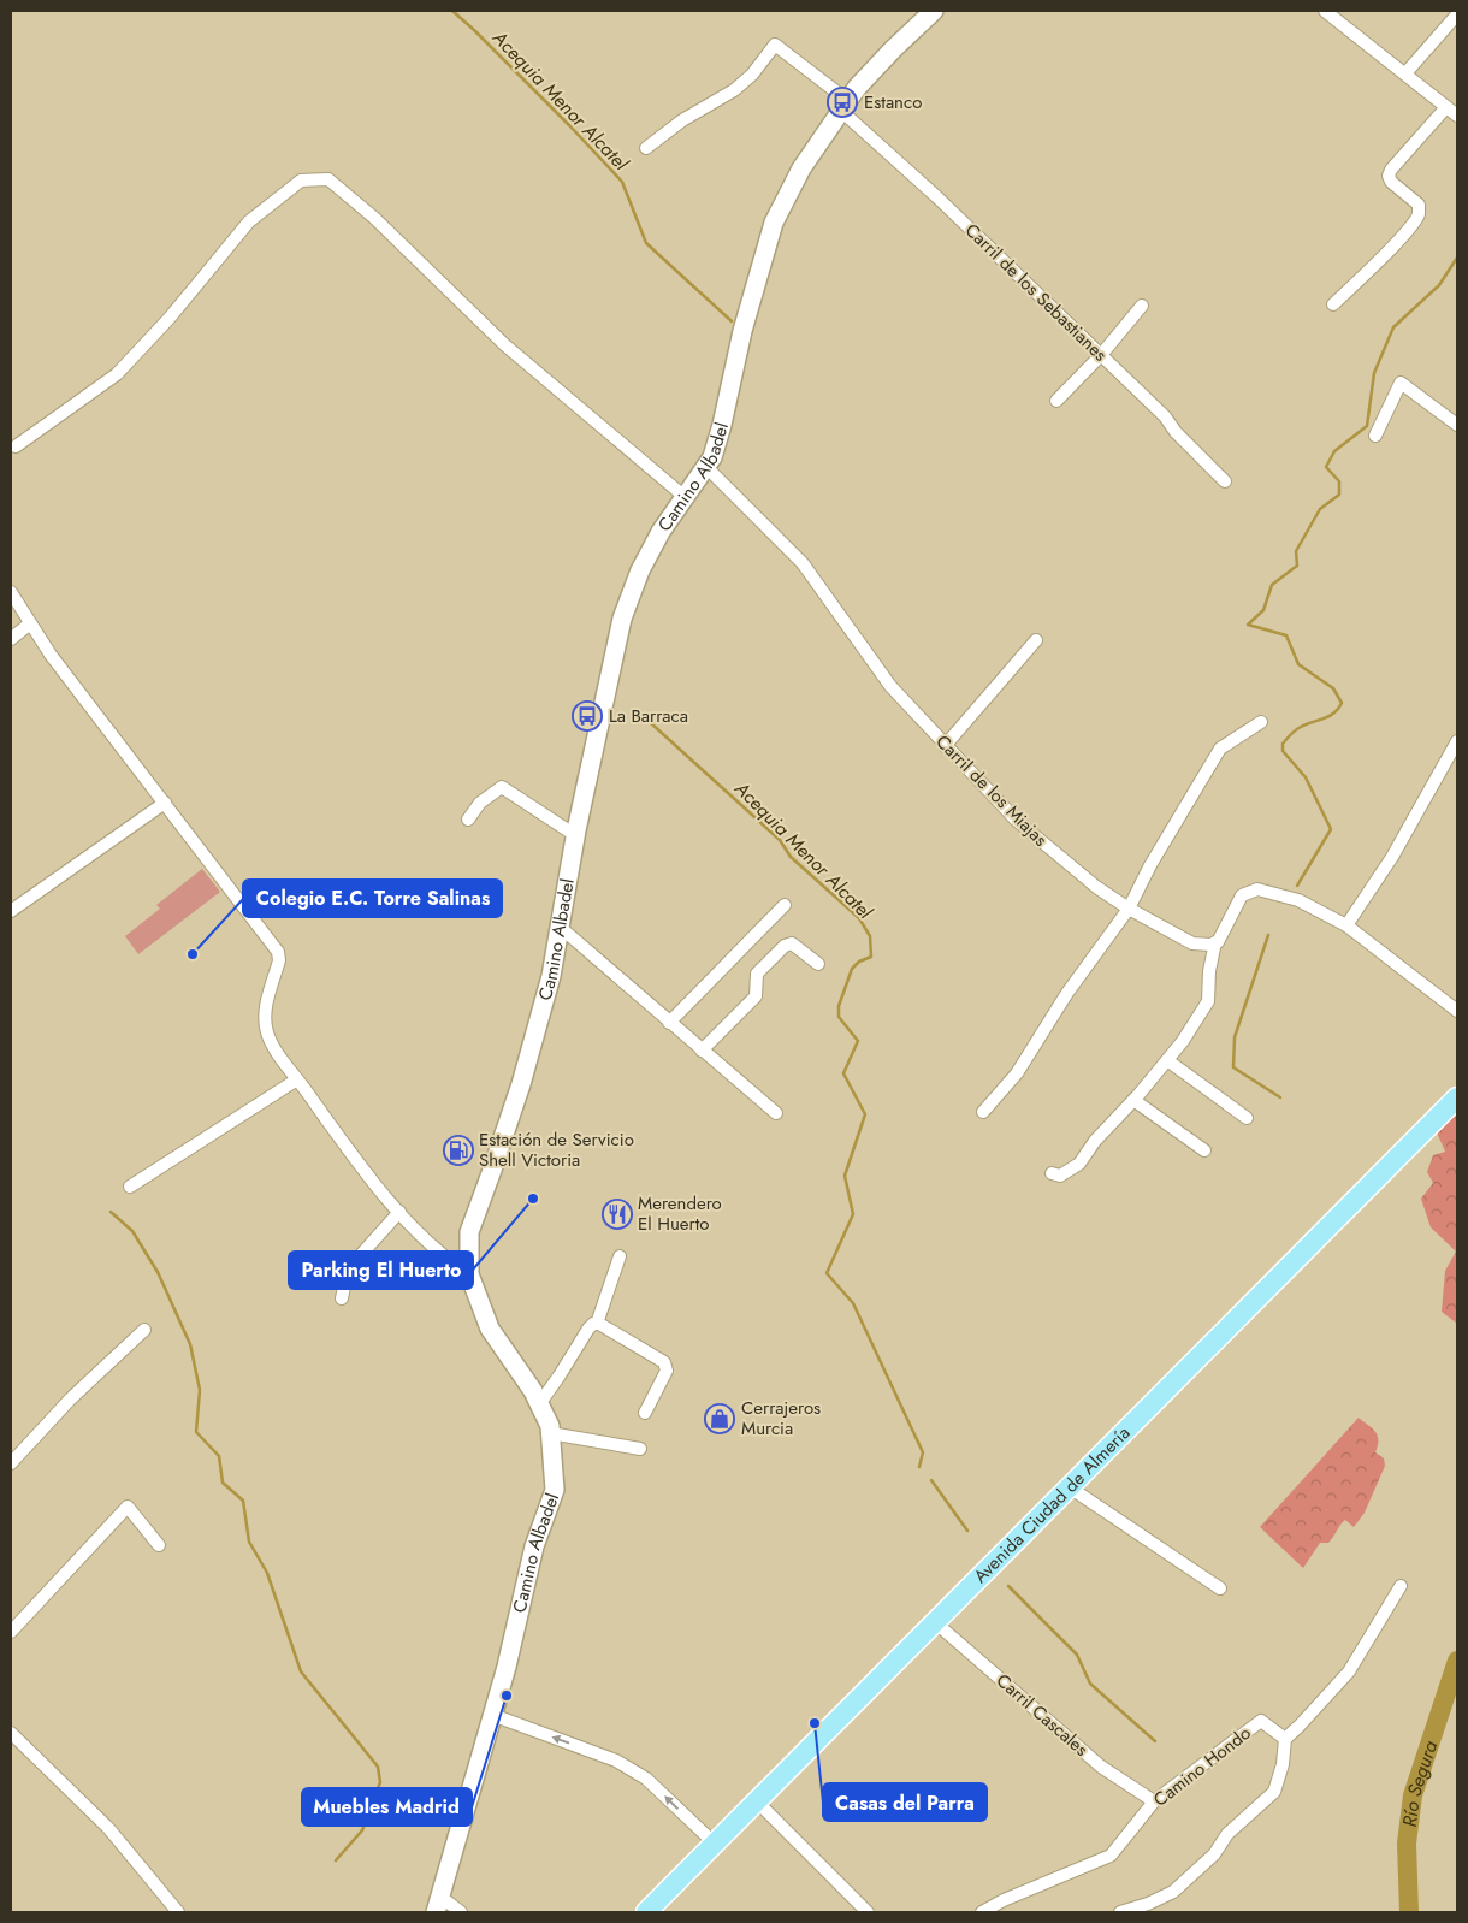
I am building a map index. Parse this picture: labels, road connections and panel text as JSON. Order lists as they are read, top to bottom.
{
  "streets": {
    "main road": ["Camino Albadel", "Avenida Ciudad de Almería"],
    "street": [
      "Carril de los Sebastianes",
      "Carril de los Miajas",
      "Carril Cascales",
      "Camino Hondo"
    ]
  },
  "crossings": [
    ["Carril de los Sebastianes", "Camino Albadel"],
    ["Camino Albadel", "Carril de los Miajas"],
    ["Avenida Ciudad de Almería", "Carril Cascales"],
    ["Carril Cascales", "Camino Hondo"]
  ],
  "water": ["Acequia Menor Alcatel", "Río Segura"],
  "places": {
    "bus stop": ["Estanco", "La Barraca"],
    "other": [
      "Colegio E.C. Torre Salinas",
      "Parking El Huerto",
      "Muebles Madrid",
      "Casas del Parra"
    ],
    "fuel station": ["Estación de Servicio Shell Victoria"],
    "restaurant": ["Merendero El Huerto"],
    "shop": ["Cerrajeros Murcia"]
  }
}
